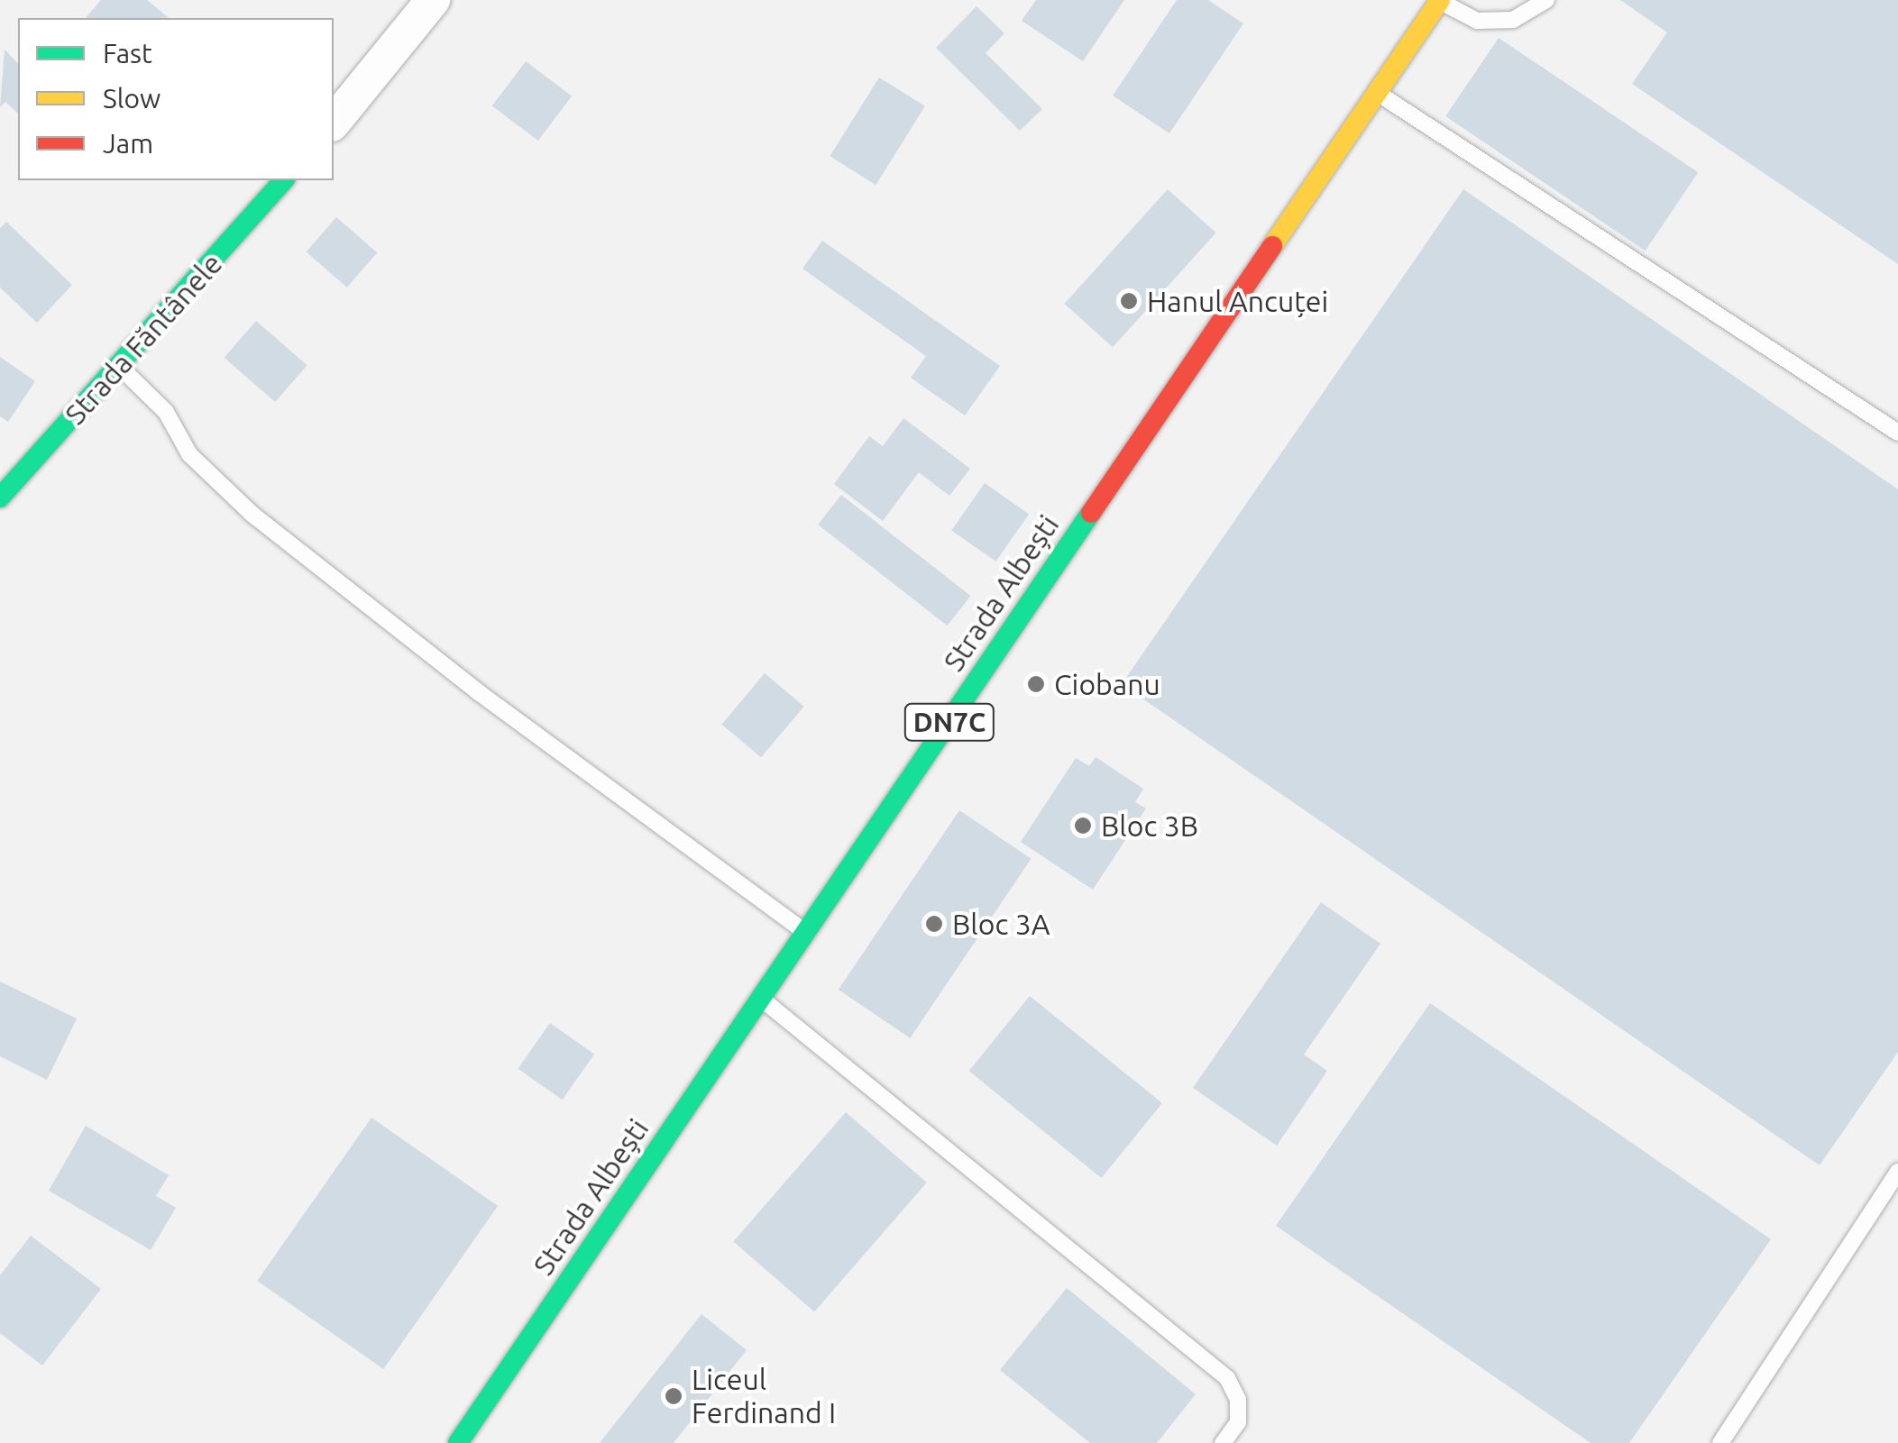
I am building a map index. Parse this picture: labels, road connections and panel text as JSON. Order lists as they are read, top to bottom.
{
  "streets": {
    "main road": ["Strada Făntânele", "Strada Albești", "DN7C"]
  },
  "places": [
    "Hanul Ancuței",
    "Ciobanu",
    "Bloc 3B",
    "Bloc 3A",
    "Liceul Ferdinand I"
  ],
  "legend": ["Fast", "Slow", "Jam"]
}
